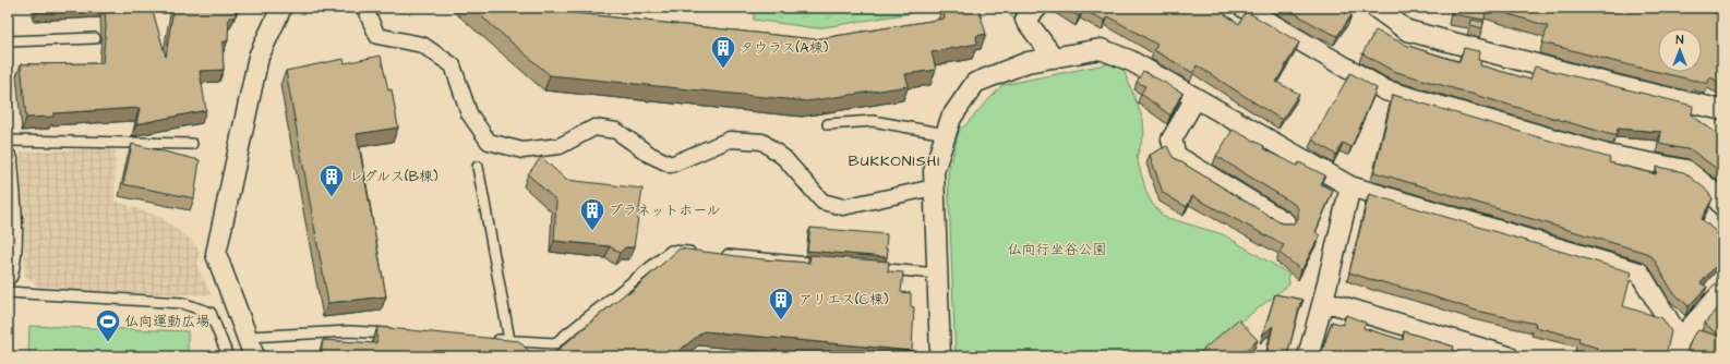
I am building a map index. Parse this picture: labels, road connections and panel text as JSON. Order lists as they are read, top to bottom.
{
  "districts": ["BUKKONISHI"],
  "parks": ["仏向行坐谷公園"],
  "places": {
    "building": [
      "タウラス(A棟)",
      "レグルス(B棟)",
      "プラネットホール",
      "アリエス(C棟)"
    ],
    "sports": ["仏向運動広場"]
  },
  "north": "top"
}
